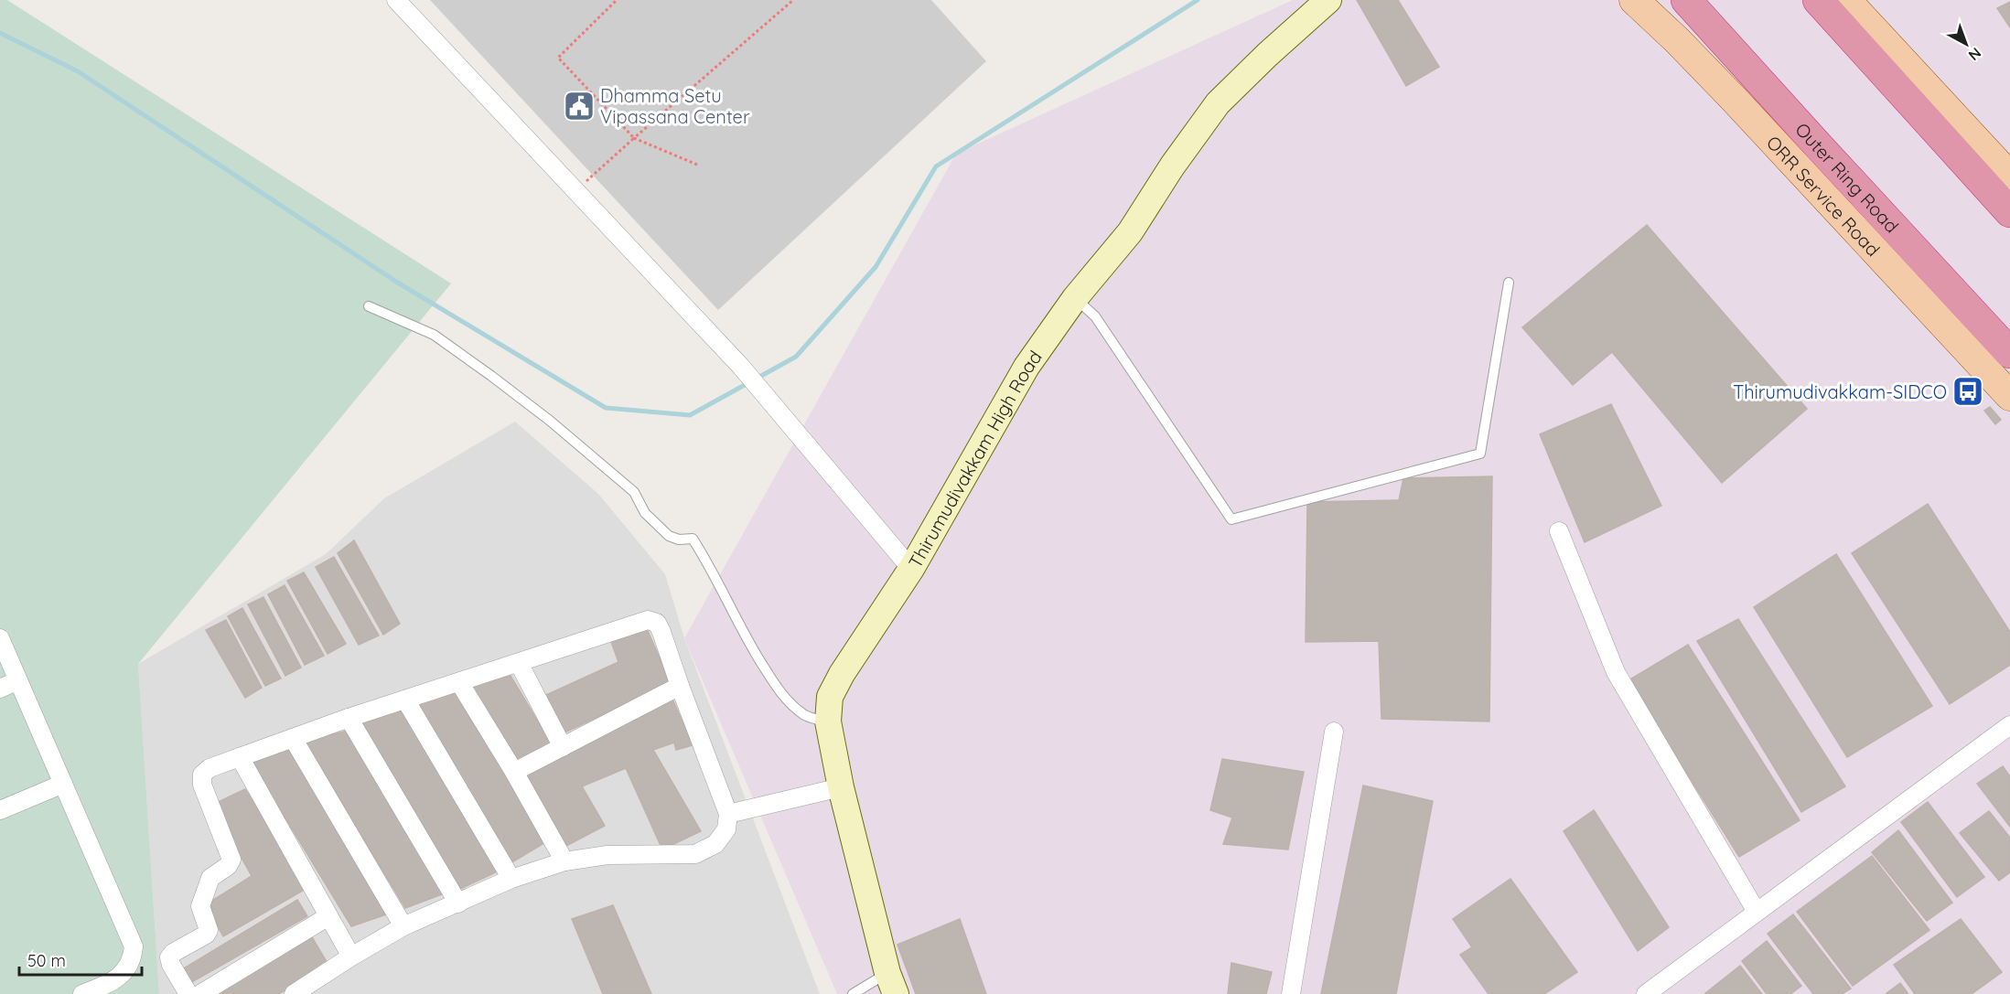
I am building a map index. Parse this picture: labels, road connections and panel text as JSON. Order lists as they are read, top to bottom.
{
  "streets": {
    "highway": ["Outer Ring Road"],
    "main road": ["ORR Service Road", "Thirumudivakkam High Road"]
  },
  "places": {
    "public building": ["Dhamma Setu Vipassana Center"],
    "bus stop": ["Thirumudivakkam-SIDCO"]
  },
  "scale_bar": "50 m",
  "north": "bottom right"
}
